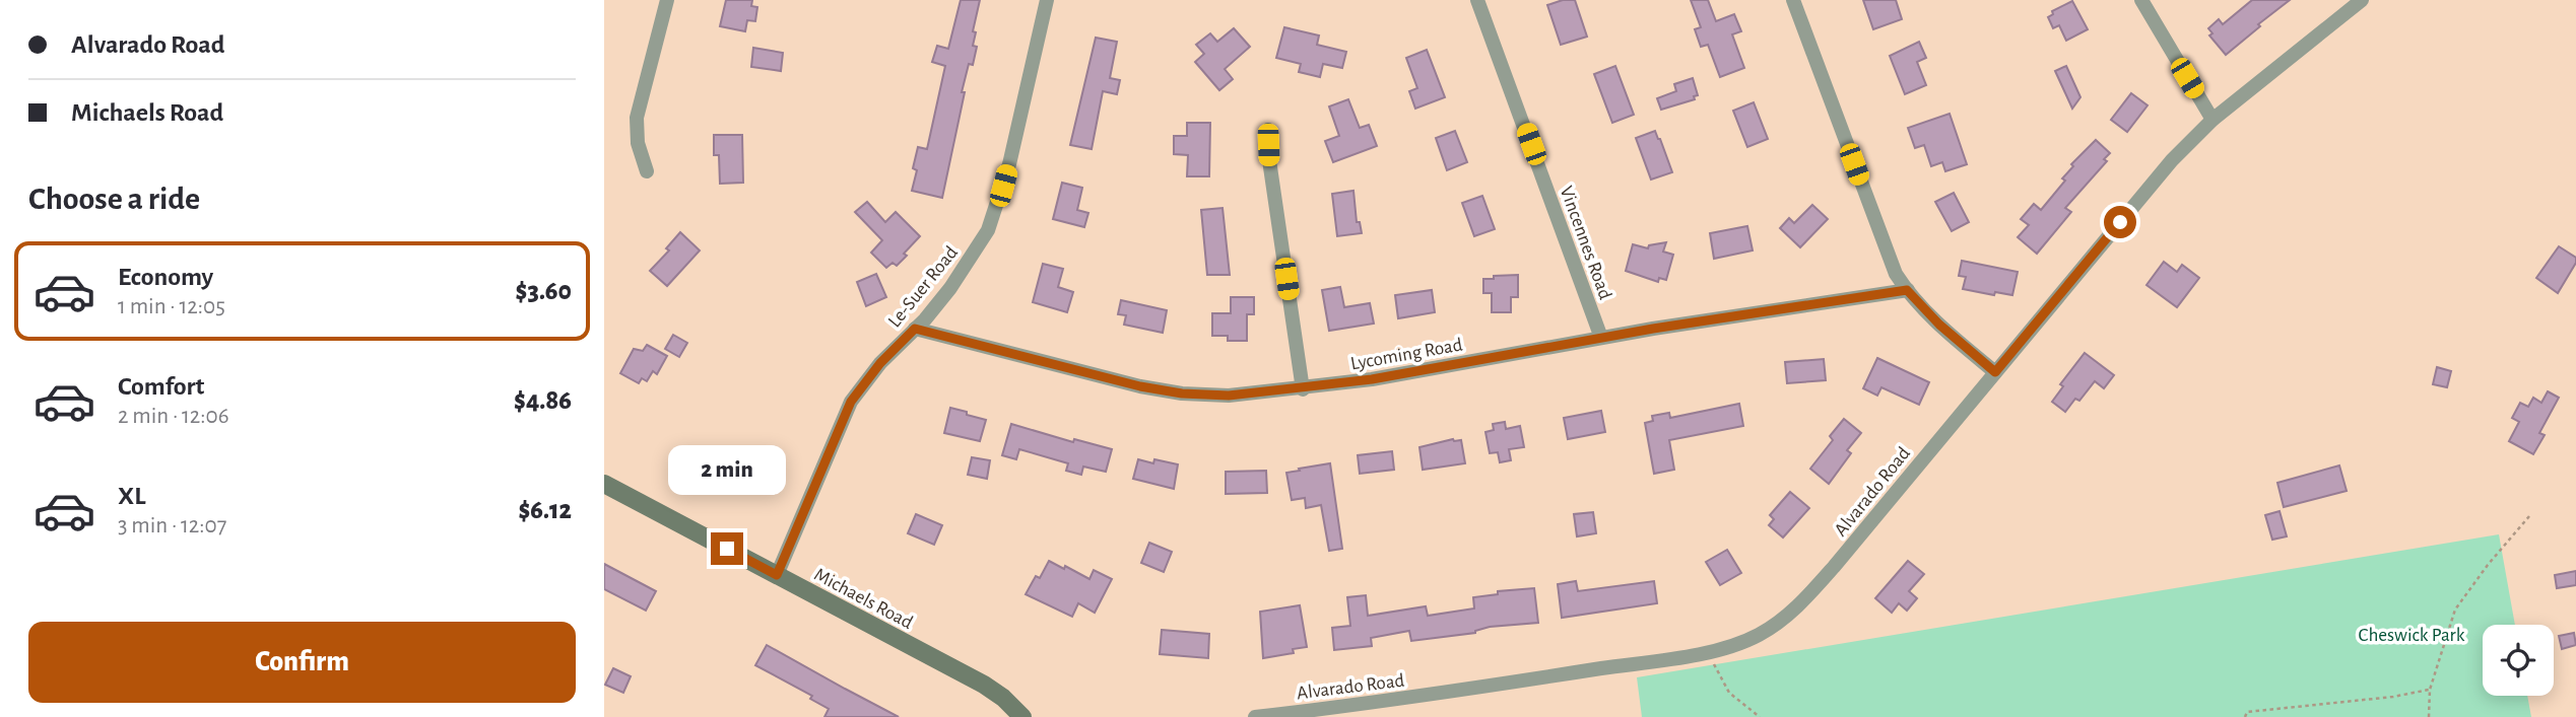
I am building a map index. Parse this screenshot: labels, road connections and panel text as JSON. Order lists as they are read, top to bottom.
{
  "streets": {
    "street": [
      "Vincennes Road",
      "Le-Suer Road",
      "Lycoming Road",
      "Alvarado Road",
      "Michaels Road"
    ]
  },
  "crossings": [
    ["Vincennes Road", "Lycoming Road"],
    ["Le-Suer Road", "Lycoming Road"],
    ["Le-Suer Road", "Michaels Road"]
  ],
  "parks": ["Cheswick Park"],
  "page": {
    "banner": ["Alvarado Road", "Michaels Road"],
    "heading": "Choose a ride",
    "list": [
      {
        "name": "Economy",
        "note": "1 min · 12:05",
        "value": "$3.60"
      },
      {
        "name": "Comfort",
        "note": "2 min · 12:06",
        "value": "$4.86"
      },
      {
        "name": "XL",
        "note": "3 min · 12:07",
        "value": "$6.12"
      }
    ],
    "bubble": "2 min",
    "buttons": "Confirm"
  }
}
